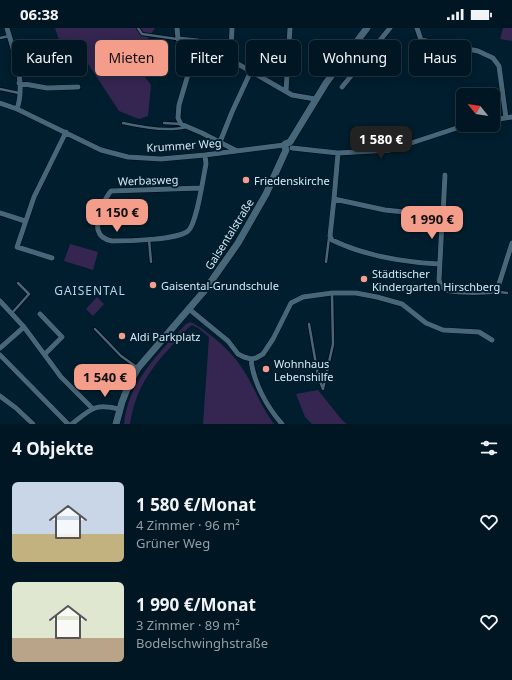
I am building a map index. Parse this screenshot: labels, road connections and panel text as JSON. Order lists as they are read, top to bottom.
{
  "streets": {
    "main road": ["Gaisentalstraße"],
    "street": ["Krummer Weg", "Werbasweg"]
  },
  "crossings": [
    ["Krummer Weg", "Werbasweg"],
    ["Krummer Weg", "Gaisentalstraße"]
  ],
  "districts": ["GAISENTAL"],
  "places": [
    "Friedenskirche",
    "Städtischer Kindergarten Hirschberg",
    "Gaisental-Grundschule",
    "Aldi Parkplatz",
    "Wohnhaus Lebenshilfe"
  ],
  "north": "top left",
  "page": {
    "status": "06:38",
    "chip": [
      "Kaufen",
      "Mieten",
      "Filter",
      "Neu",
      "Wohnung",
      "Haus"
    ],
    "price": [
      "1 580 €",
      "1 150 €",
      "1 990 €",
      "1 540 €"
    ],
    "heading": "4 Objekte",
    "list": [
      {
        "name": "1 580 €/Monat",
        "note": "4 Zimmer · 96 m² · Grüner Weg"
      },
      {
        "name": "1 990 €/Monat",
        "note": "3 Zimmer · 89 m² · Bodelschwinghstraße"
      }
    ]
  }
}
